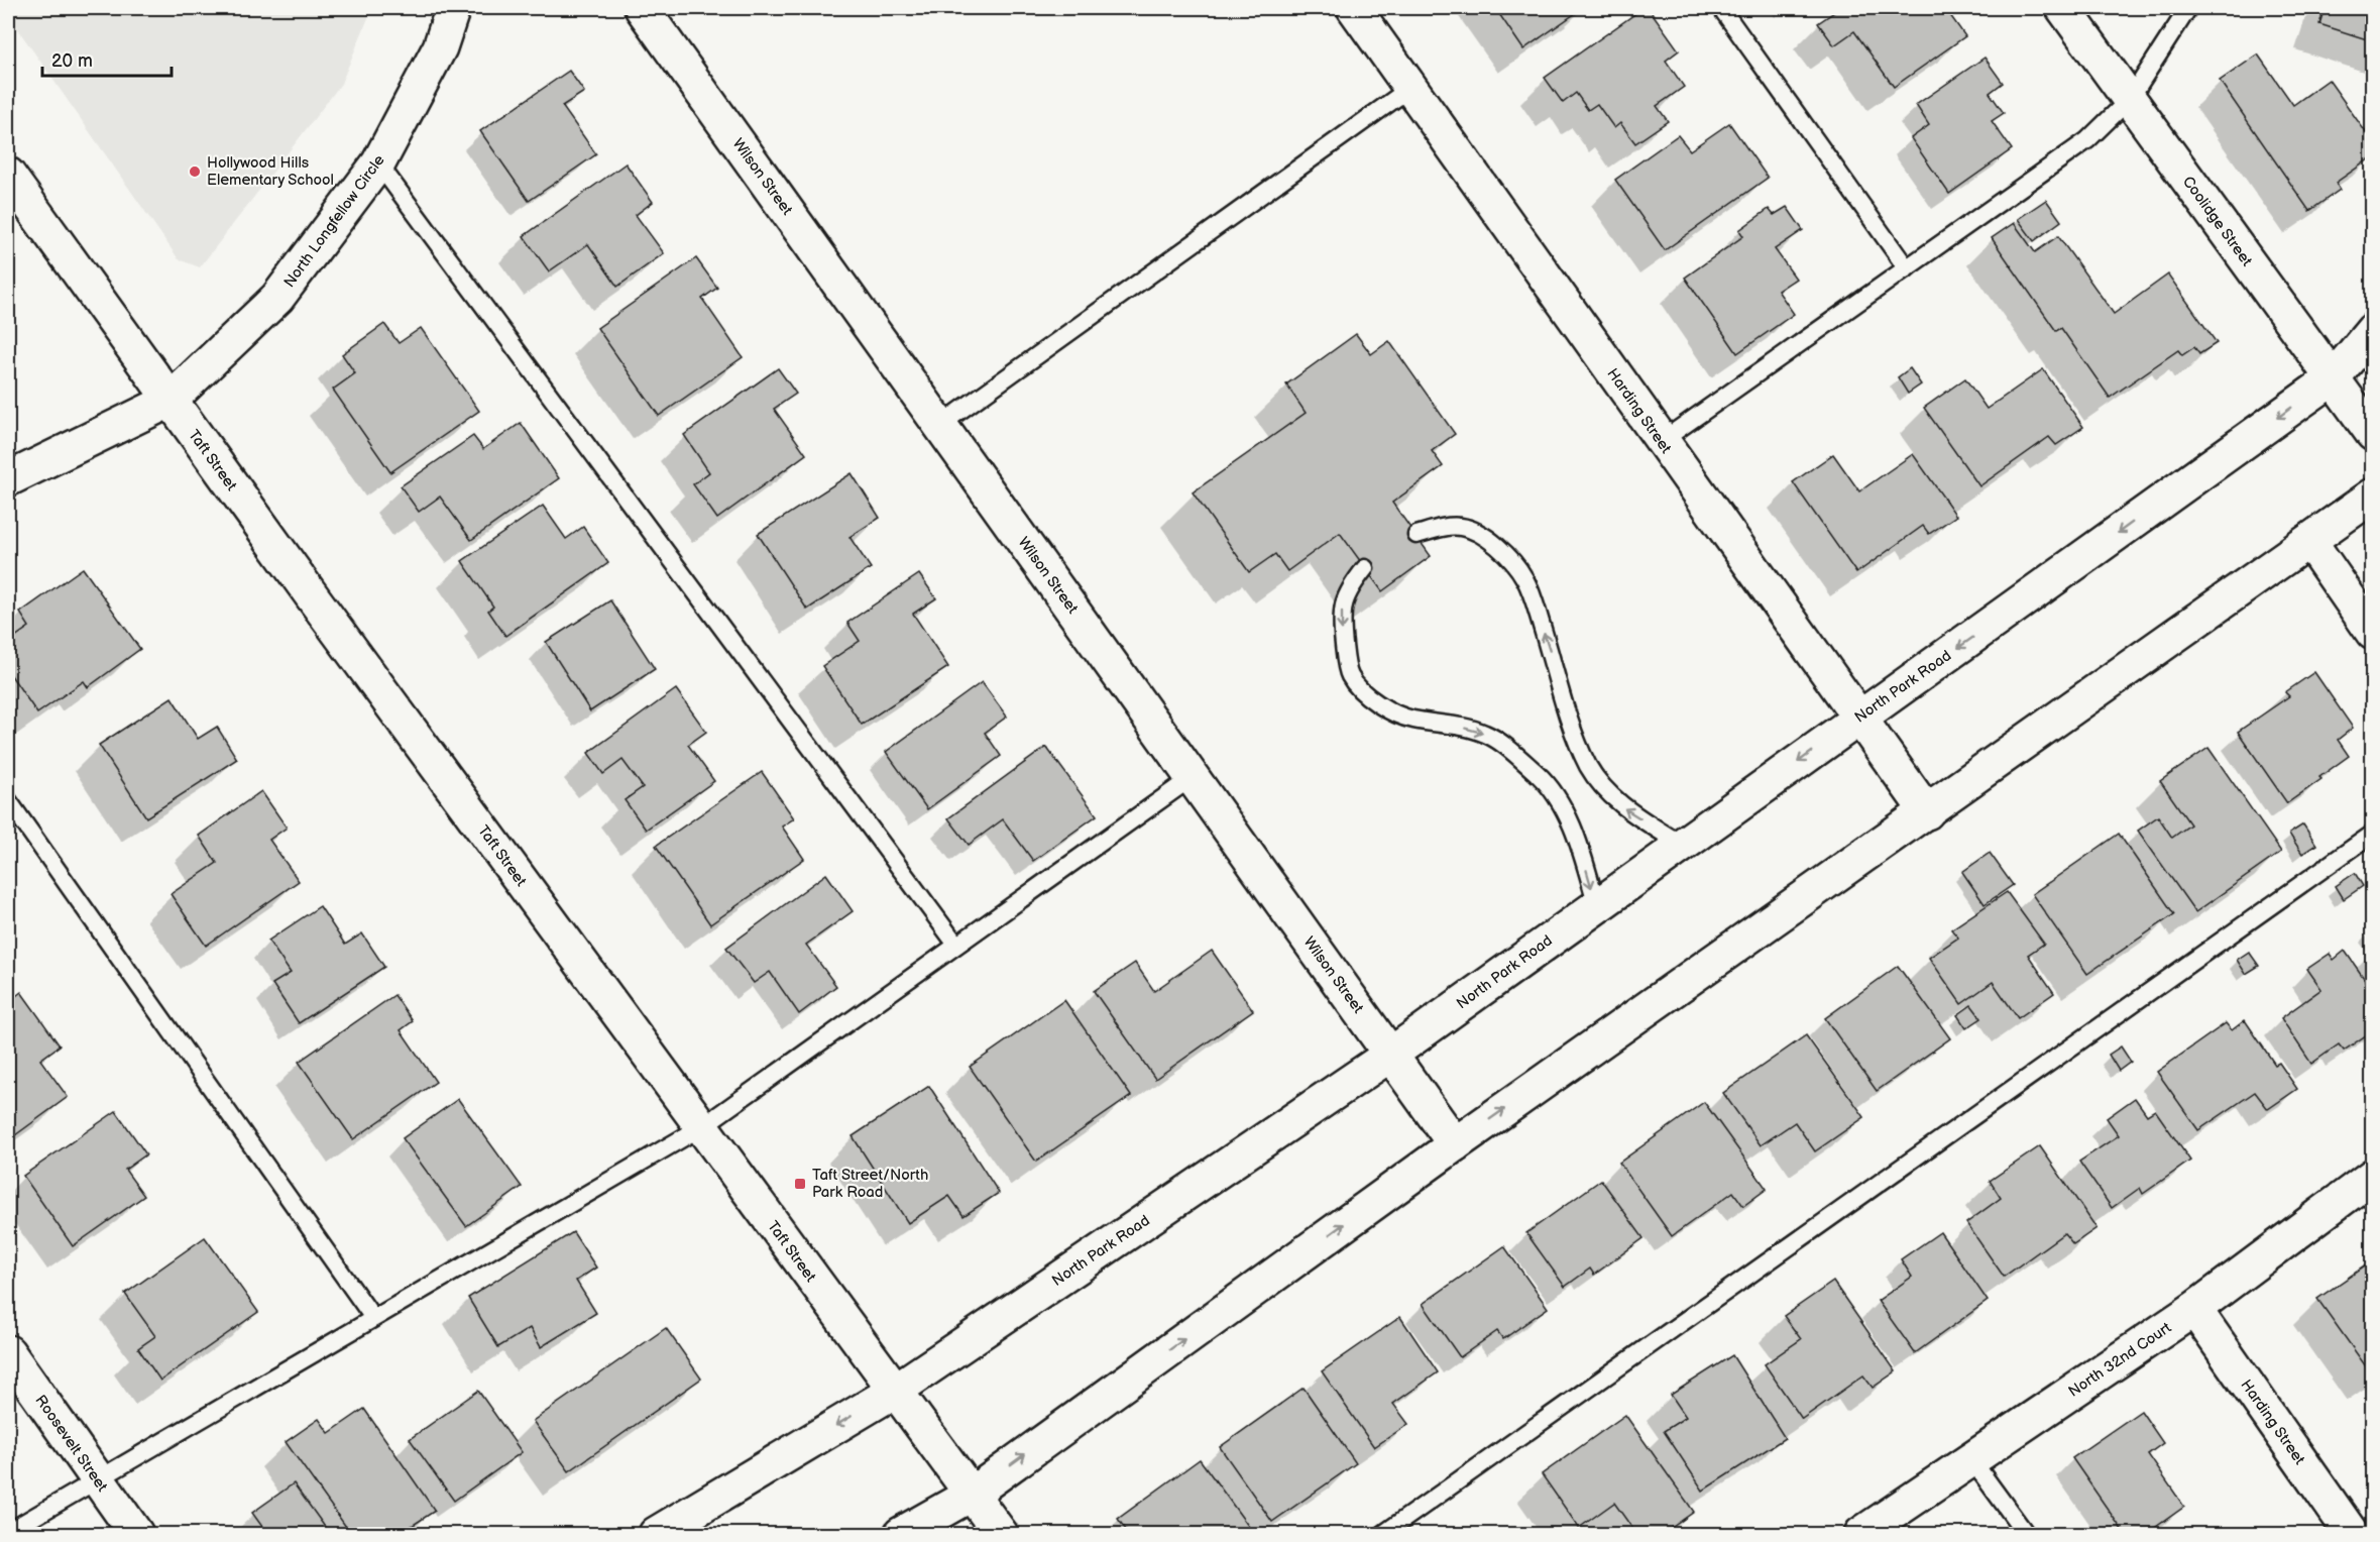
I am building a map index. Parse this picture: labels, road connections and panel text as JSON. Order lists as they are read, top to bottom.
{
  "streets": {
    "street": [
      "Wilson Street",
      "North Longfellow Circle",
      "Coolidge Street",
      "Harding Street",
      "Taft Street",
      "North Park Road",
      "North 32nd Court",
      "Roosevelt Street"
    ]
  },
  "crossings": [
    ["Wilson Street", "North Park Road"],
    ["North Longfellow Circle", "Taft Street"],
    ["Coolidge Street", "North Park Road"],
    ["Harding Street", "North Park Road"],
    ["Harding Street", "North 32nd Court"],
    ["Taft Street", "North Park Road"]
  ],
  "places": {
    "other": ["Hollywood Hills Elementary School"],
    "transit": ["Taft Street/North Park Road"]
  },
  "scale_bar": "20 m"
}
